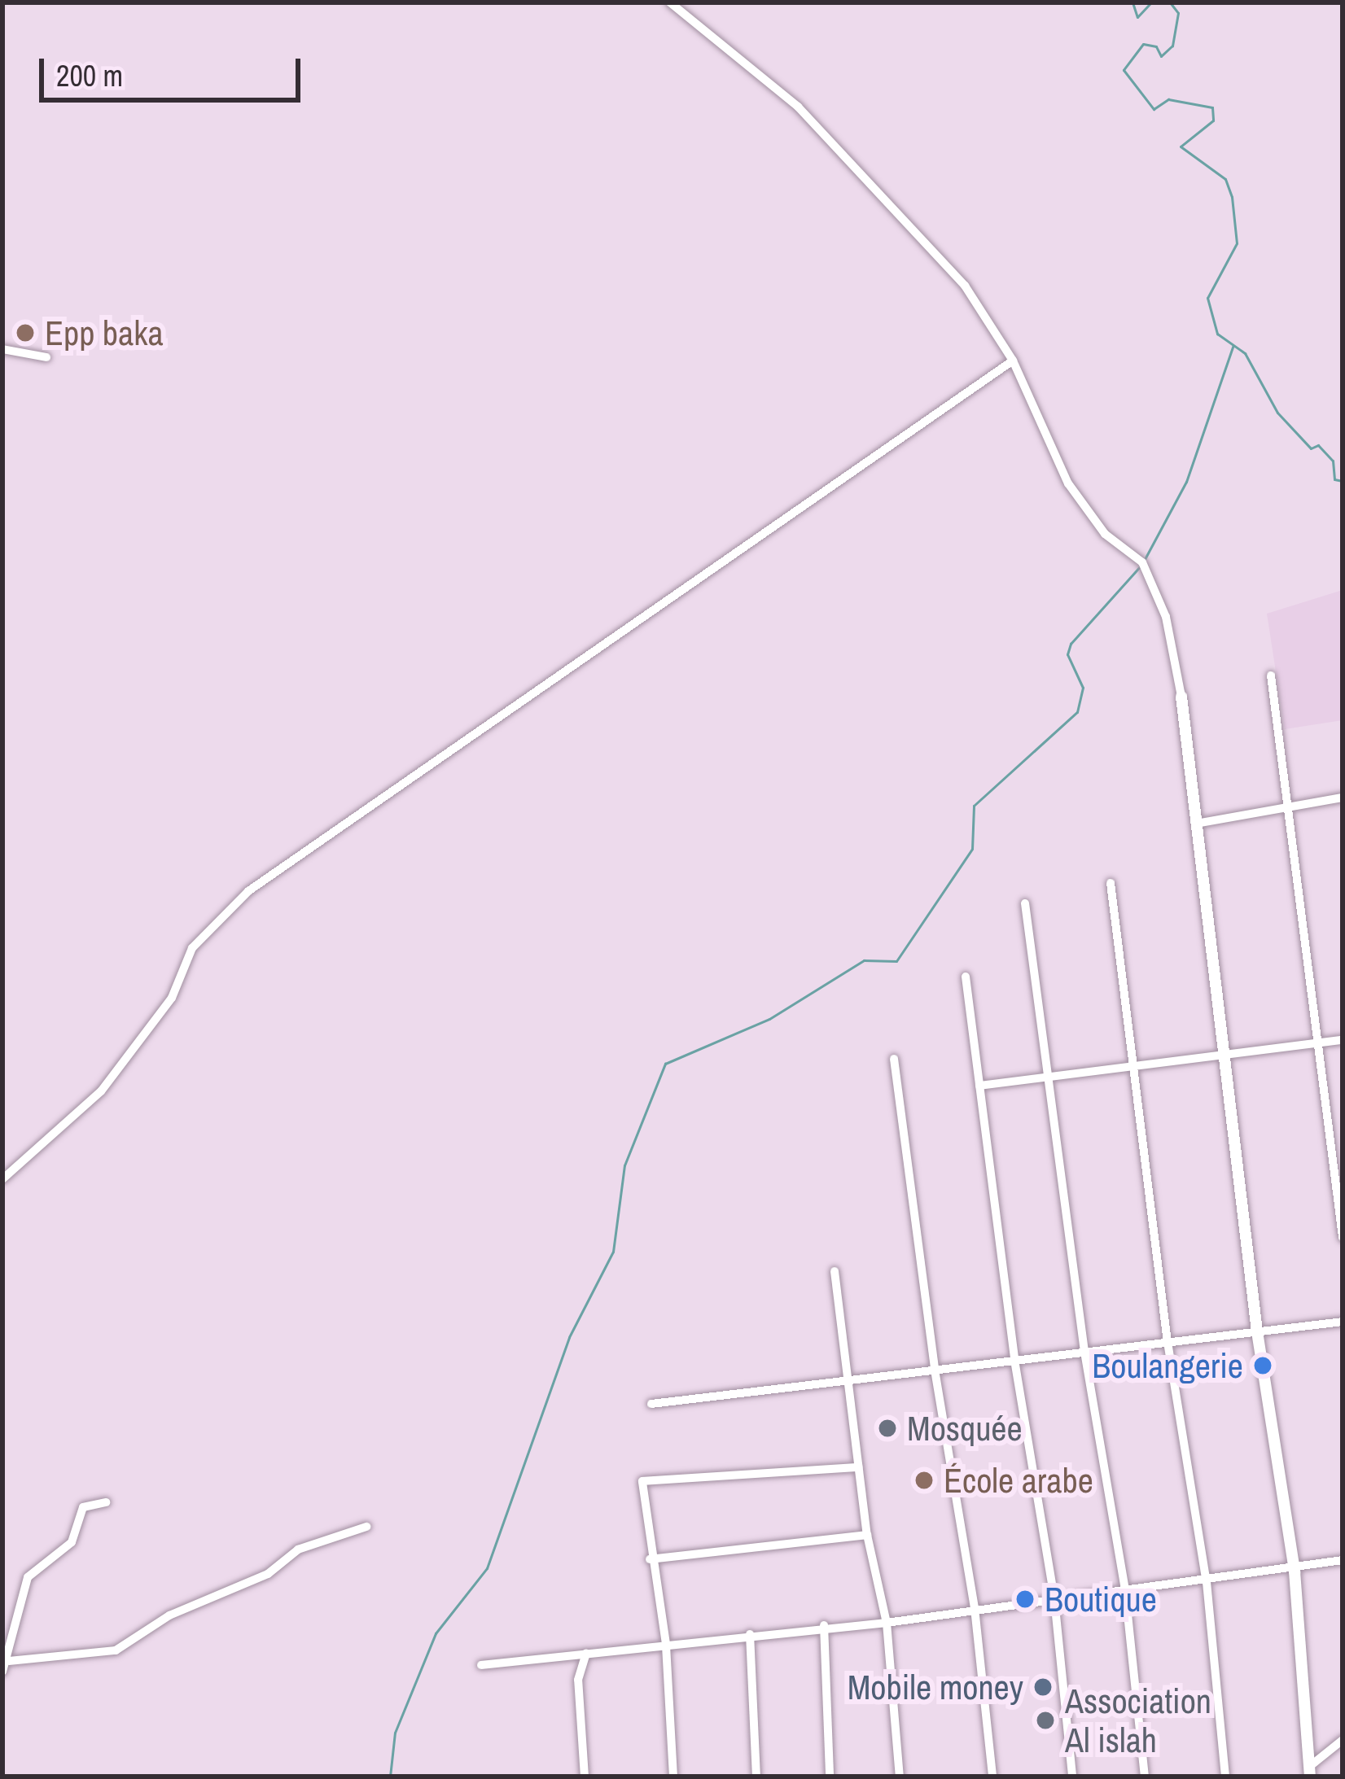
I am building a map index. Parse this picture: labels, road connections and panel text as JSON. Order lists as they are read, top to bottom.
{
  "places": [
    "Epp baka",
    "Boulangerie",
    "Mosquée",
    "École arabe",
    "Boutique",
    "Mobile money",
    "Association Al islah"
  ],
  "scale_bar": "200 m"
}
